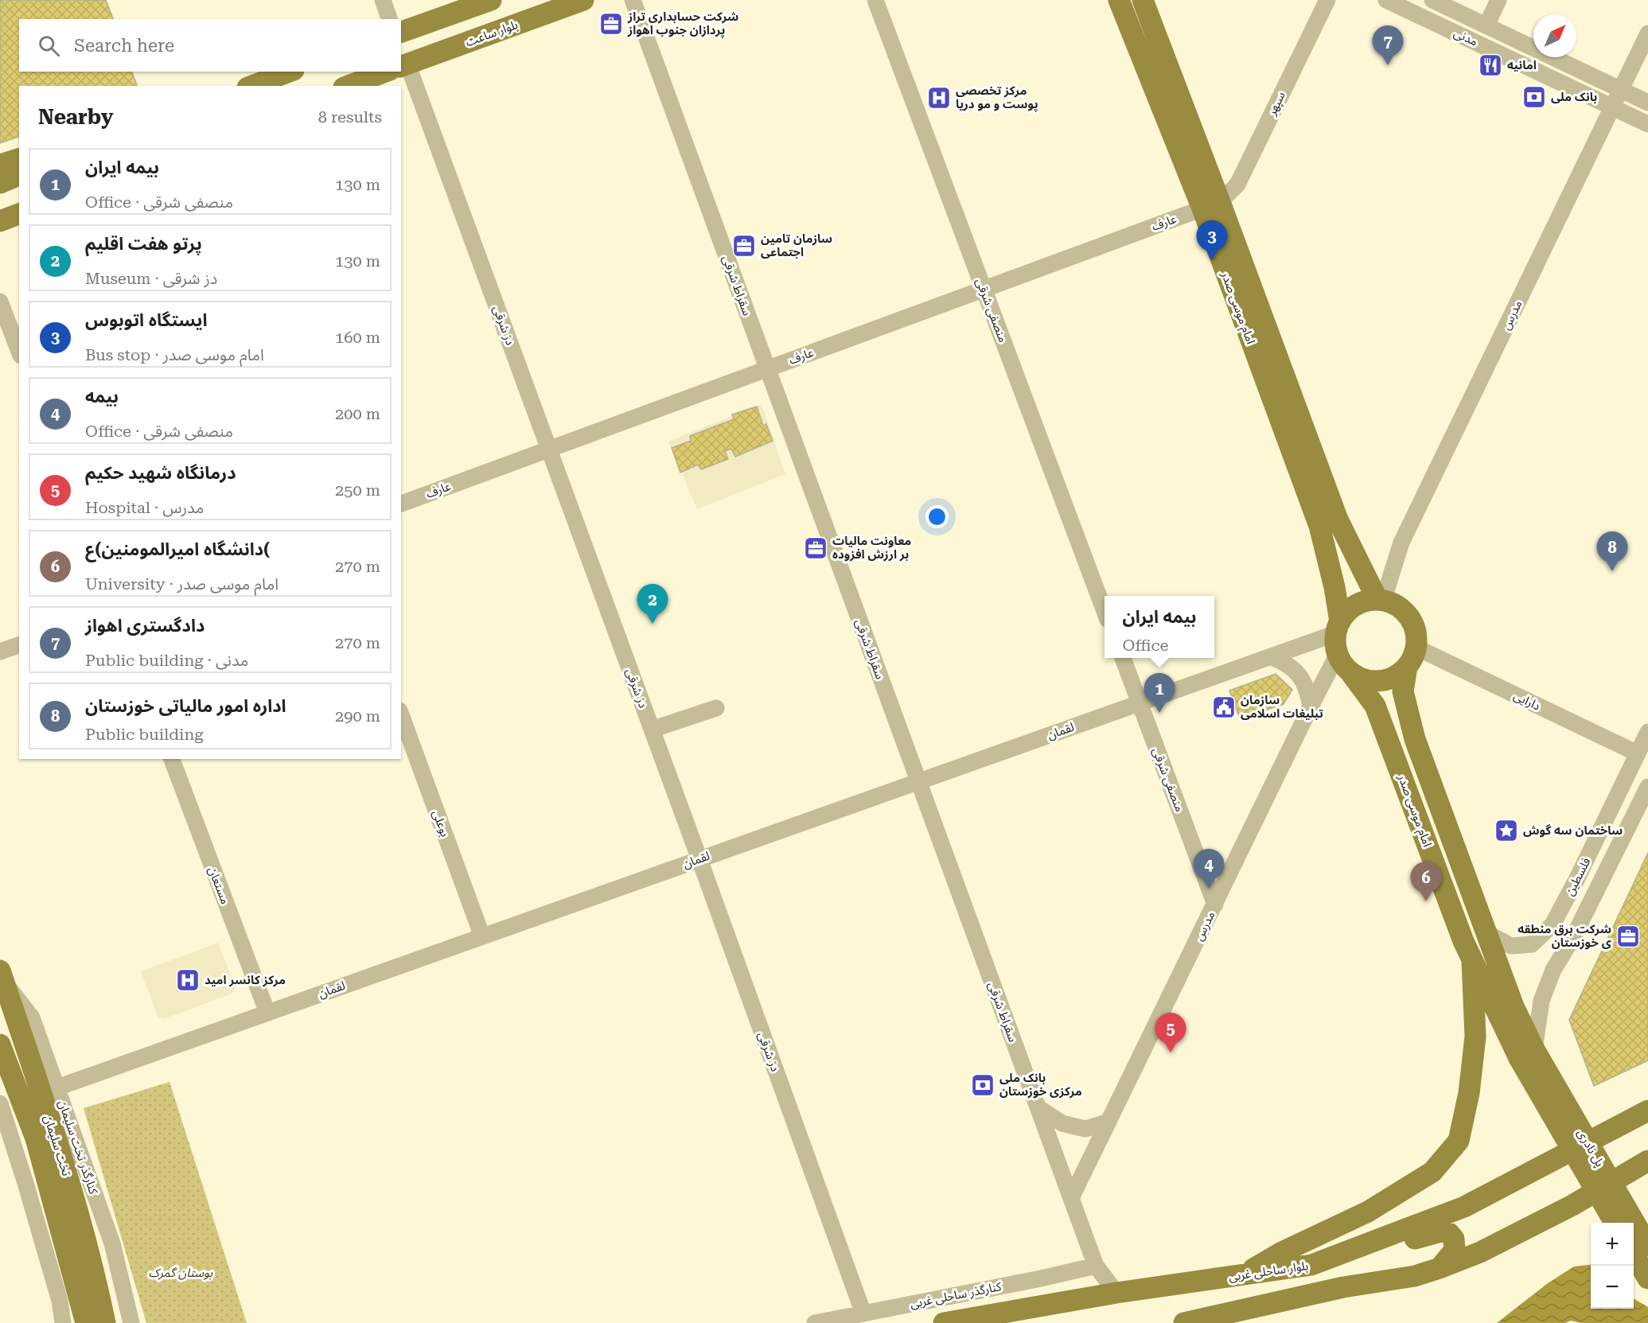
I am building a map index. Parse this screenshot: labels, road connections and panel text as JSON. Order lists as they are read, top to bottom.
{
  "streets": {
    "main road": [
      "بلوار ساعت",
      "امام موسی صدر",
      "تخت سلیمان",
      "پل نادری",
      "بلوار ساحلی غربی"
    ],
    "street": [
      "مدنی",
      "سپهر",
      "عارف",
      "سقراط شرقی",
      "منصفی شرقی",
      "مدرس",
      "دز شرقی",
      "دارایی",
      "لقمان",
      "بوعلی",
      "فلسطین",
      "مستعان",
      "کنارگذر تخت سلیمان",
      "کنارگذر ساحلی غربی"
    ]
  },
  "crossings": [
    ["مدنی", "مدرس"],
    ["سپهر", "عارف"],
    ["سپهر", "امام موسی صدر"],
    ["عارف", "سقراط شرقی"],
    ["عارف", "امام موسی صدر"],
    ["عارف", "منصفی شرقی"],
    ["عارف", "دز شرقی"],
    ["سقراط شرقی", "مدرس"],
    ["سقراط شرقی", "لقمان"],
    ["سقراط شرقی", "بلوار ساحلی غربی"],
    ["سقراط شرقی", "کنارگذر ساحلی غربی"],
    ["امام موسی صدر", "مدرس"],
    ["امام موسی صدر", "دارایی"],
    ["امام موسی صدر", "لقمان"],
    ["امام موسی صدر", "فلسطین"],
    ["امام موسی صدر", "پل نادری"],
    ["منصفی شرقی", "مدرس"],
    ["منصفی شرقی", "لقمان"],
    ["مدرس", "دارایی"],
    ["مدرس", "لقمان"],
    ["دز شرقی", "لقمان"],
    ["دز شرقی", "کنارگذر ساحلی غربی"],
    ["دارایی", "لقمان"],
    ["دارایی", "فلسطین"],
    ["لقمان", "بوعلی"],
    ["لقمان", "مستعان"],
    ["لقمان", "کنارگذر تخت سلیمان"],
    ["فلسطین", "پل نادری"],
    ["تخت سلیمان", "کنارگذر تخت سلیمان"]
  ],
  "parks": ["بوستان گمرک"],
  "places": {
    "office": [
      "شرکت حسابداری تراز پردازان جنوب اهواز",
      "سازمان تامین اجتماعی",
      "معاونت مالیات بر ارزش افزوده",
      "شرکت برق منطقه ی خوزستان"
    ],
    "restaurant": ["امانیه"],
    "bank": ["بانک ملی", "بانک ملی مرکزی خوزستان"],
    "hospital": ["مرکز تخصصی پوست و مو دریا", "مرکز کانسر امید"],
    "public building": ["سازمان تبلیغات اسلامی"],
    "place": ["ساختمان سه گوش"]
  },
  "north": "top right",
  "page": {
    "search": "Search here",
    "pins": [
      "7",
      "3",
      "8",
      "2",
      "1",
      "4",
      "6",
      "5"
    ],
    "heading": ["Nearby", "8 results"],
    "list": [
      {
        "mark": "1",
        "name": "بیمه ایران",
        "note": "Office · منصفی شرقی",
        "value": "130 m"
      },
      {
        "mark": "2",
        "name": "پرتو هفت اقلیم",
        "note": "Museum · دز شرقی",
        "value": "130 m"
      },
      {
        "mark": "3",
        "name": "ایستگاه اتوبوس",
        "note": "Bus stop · امام موسی صدر",
        "value": "160 m"
      },
      {
        "mark": "4",
        "name": "بیمه",
        "note": "Office · منصفی شرقی",
        "value": "200 m"
      },
      {
        "mark": "5",
        "name": "درمانگاه شهید حکیم",
        "note": "Hospital · مدرس",
        "value": "250 m"
      },
      {
        "mark": "6",
        "name": "دانشگاه امیرالمومنین)ع(",
        "note": "University · امام موسی صدر",
        "value": "270 m"
      },
      {
        "mark": "7",
        "name": "دادگستری اهواز",
        "note": "Public building · مدنی",
        "value": "270 m"
      },
      {
        "mark": "8",
        "name": "اداره امور مالیاتی خوزستان",
        "note": "Public building",
        "value": "290 m"
      }
    ],
    "popup": ["بیمه ایران", "Office"],
    "map_buttons": ["+", "−"]
  }
}
